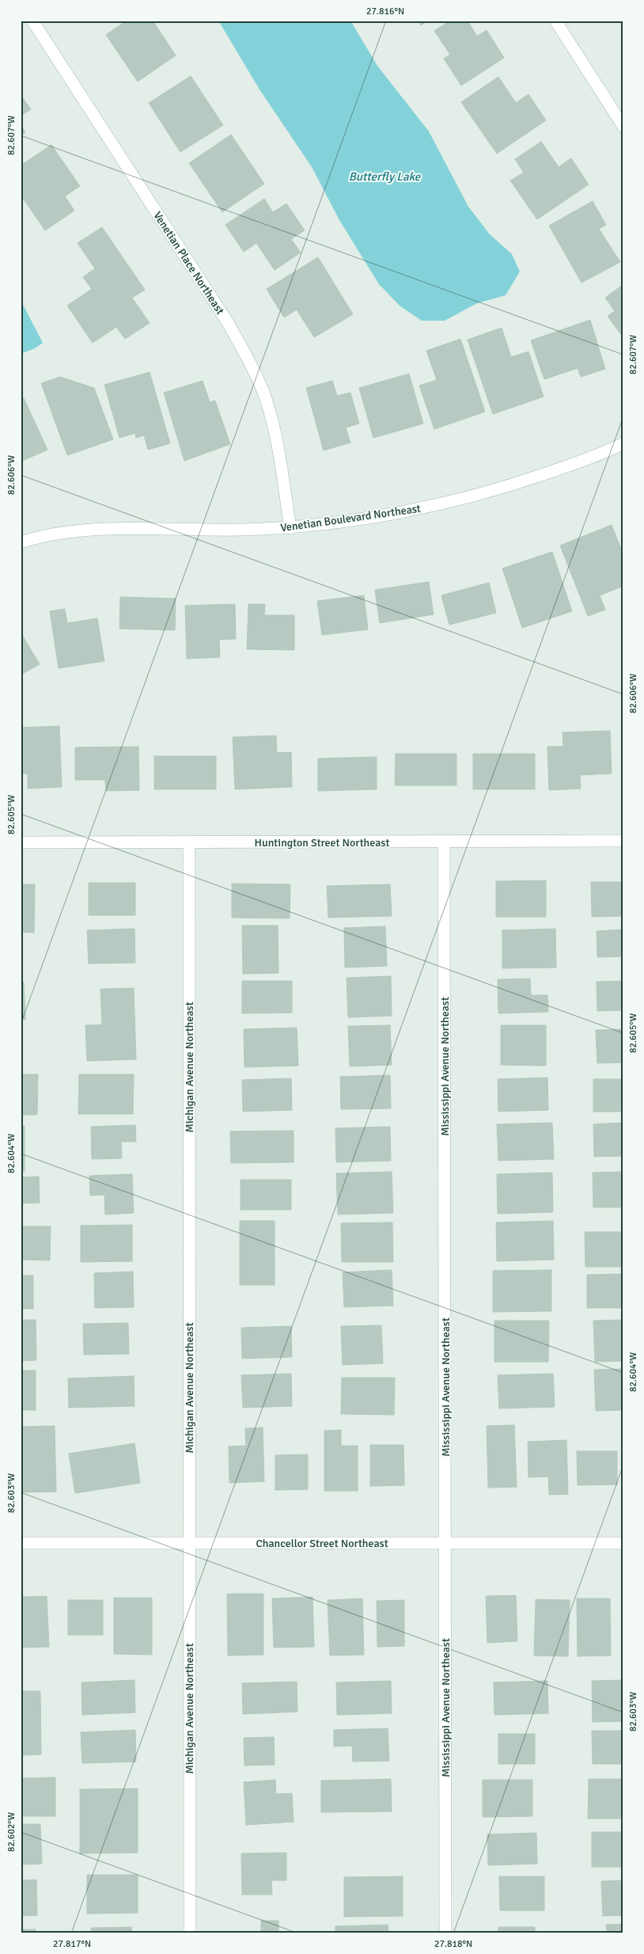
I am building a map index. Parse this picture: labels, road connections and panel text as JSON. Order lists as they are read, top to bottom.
{
  "streets": {
    "street": [
      "Venetian Place Northeast",
      "Venetian Boulevard Northeast",
      "Huntington Street Northeast",
      "Mississippi Avenue Northeast",
      "Michigan Avenue Northeast",
      "Chancellor Street Northeast"
    ]
  },
  "crossings": [
    ["Venetian Place Northeast", "Venetian Boulevard Northeast"],
    ["Huntington Street Northeast", "Mississippi Avenue Northeast"],
    ["Huntington Street Northeast", "Michigan Avenue Northeast"],
    ["Mississippi Avenue Northeast", "Chancellor Street Northeast"],
    ["Michigan Avenue Northeast", "Chancellor Street Northeast"]
  ],
  "water": ["Butterfly Lake"],
  "coordinates": [
    "27.816°N",
    "82.607°W",
    "82.606°W",
    "82.605°W",
    "82.604°W",
    "82.603°W",
    "82.602°W",
    "27.817°N",
    "27.818°N"
  ]
}
